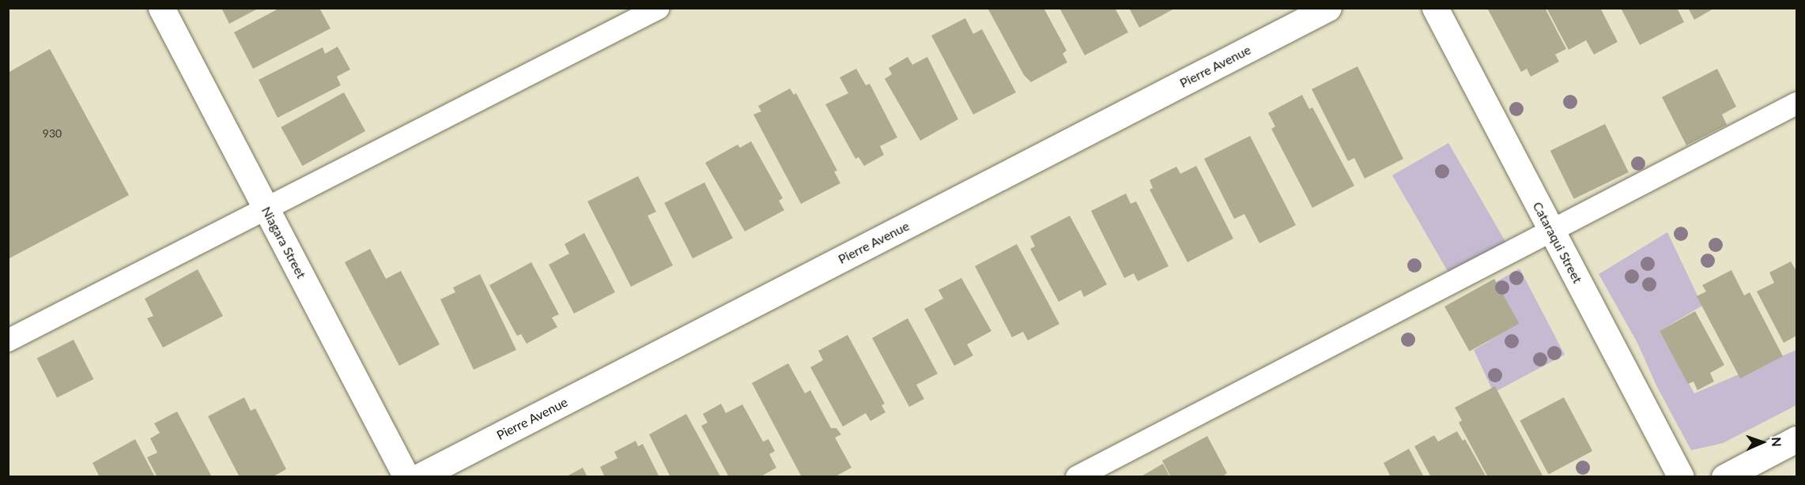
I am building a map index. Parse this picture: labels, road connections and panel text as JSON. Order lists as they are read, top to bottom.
{
  "streets": {
    "street": ["Pierre Avenue", "Niagara Street", "Cataraqui Street"]
  },
  "house_numbers": ["930"],
  "north": "right"
}
